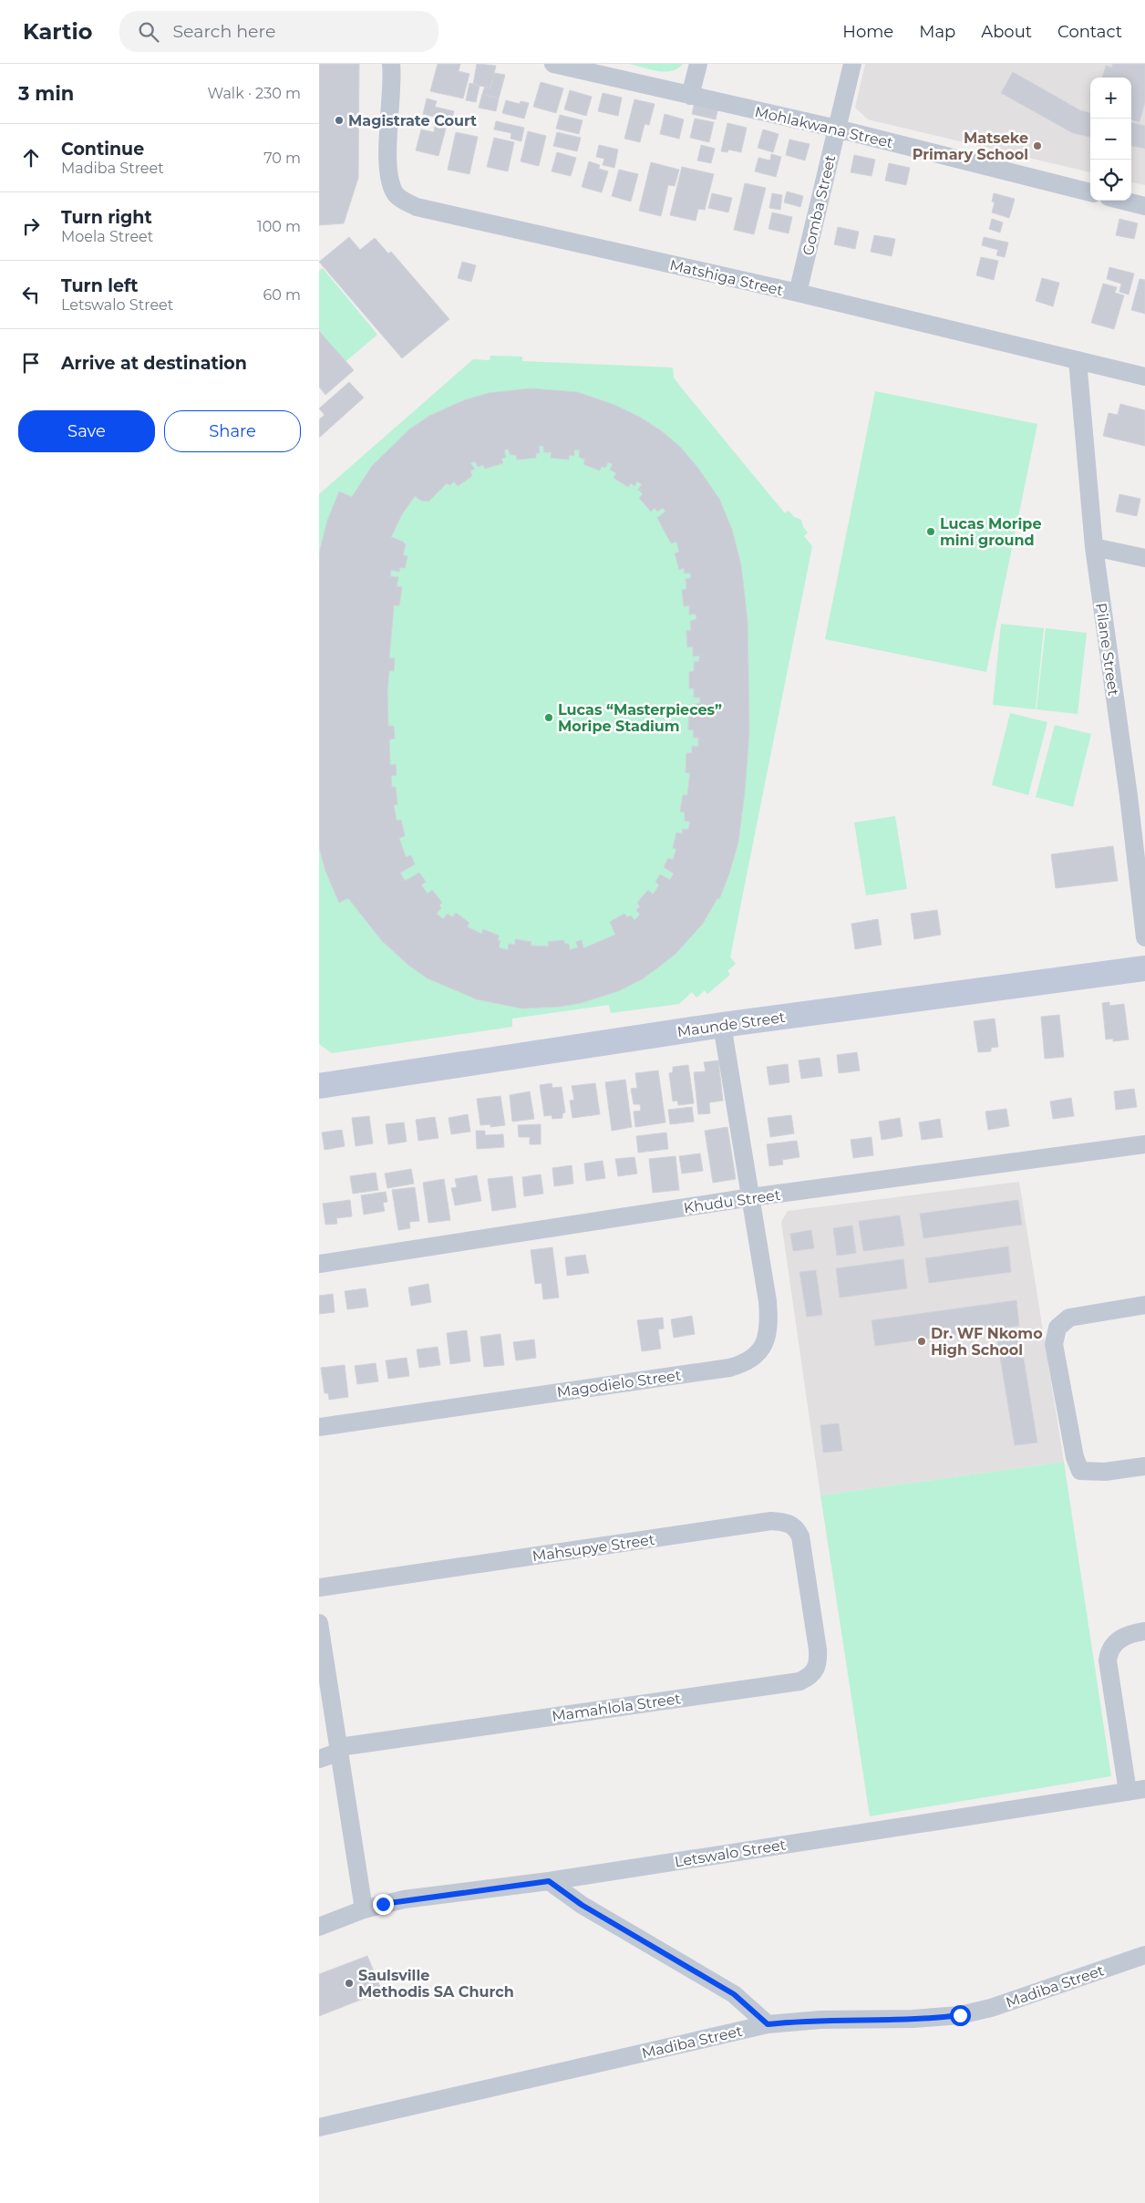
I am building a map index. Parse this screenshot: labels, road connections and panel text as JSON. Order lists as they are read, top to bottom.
{
  "streets": {
    "street": [
      "Mohlakwana Street",
      "Gomba Street",
      "Matshiga Street",
      "Pilane Street",
      "Maunde Street",
      "Khudu Street",
      "Magodielo Street",
      "Mahsupye Street",
      "Mamahlola Street",
      "Letswalo Street",
      "Madiba Street"
    ]
  },
  "crossings": [
    ["Mohlakwana Street", "Gomba Street"],
    ["Gomba Street", "Matshiga Street"],
    ["Matshiga Street", "Pilane Street"],
    ["Maunde Street", "Magodielo Street"],
    ["Khudu Street", "Magodielo Street"],
    ["Mahsupye Street", "Mamahlola Street"]
  ],
  "places": [
    "Magistrate Court",
    "Matseke Primary School",
    "Lucas Moripe mini ground",
    "Lucas “Masterpieces” Moripe Stadium",
    "Dr. WF Nkomo High School",
    "Saulsville Methodis SA Church"
  ],
  "page": {
    "header": "Kartio",
    "search": "Search here",
    "nav": [
      "Home",
      "Map",
      "About",
      "Contact"
    ],
    "heading": ["3 min", "Walk · 230 m"],
    "map_buttons": ["+", "−"],
    "list": [
      ["Continue", "Madiba Street", "70 m"],
      ["Turn right", "Moela Street", "100 m"],
      ["Turn left", "Letswalo Street", "60 m"],
      "Arrive at destination"
    ],
    "buttons": ["Save", "Share"]
  }
}
